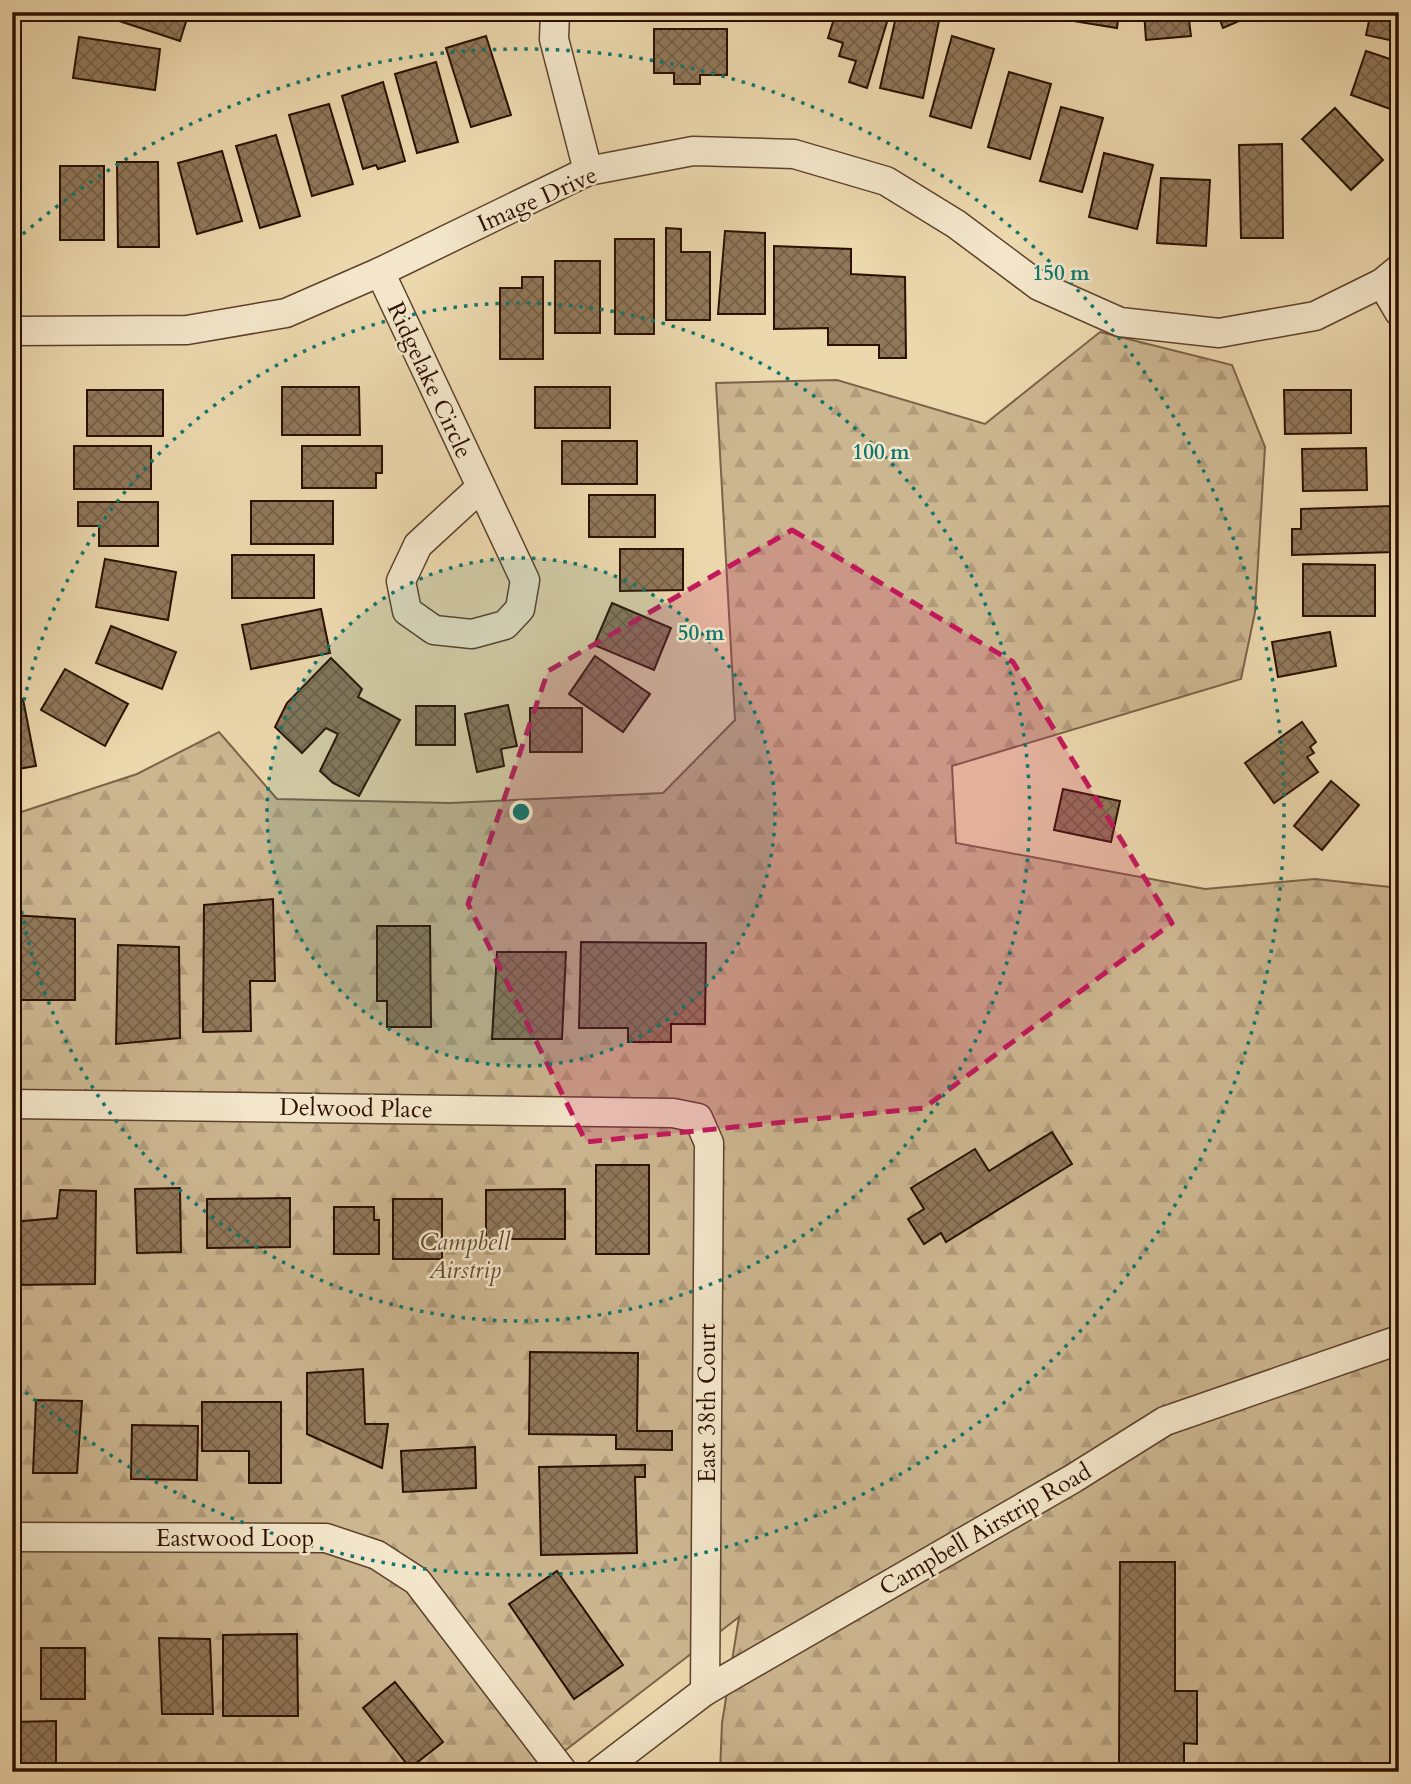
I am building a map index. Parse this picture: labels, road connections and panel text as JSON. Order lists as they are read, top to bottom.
{
  "streets": {
    "street": [
      "Image Drive",
      "Ridgelake Circle",
      "Delwood Place",
      "East 38th Court",
      "Campbell Airstrip Road",
      "Eastwood Loop"
    ]
  },
  "crossings": [
    ["Image Drive", "Ridgelake Circle"],
    ["Delwood Place", "East 38th Court"],
    ["East 38th Court", "Campbell Airstrip Road"]
  ],
  "parks": ["Campbell Airstrip"],
  "rings": ["150 m", "100 m", "50 m"]
}
